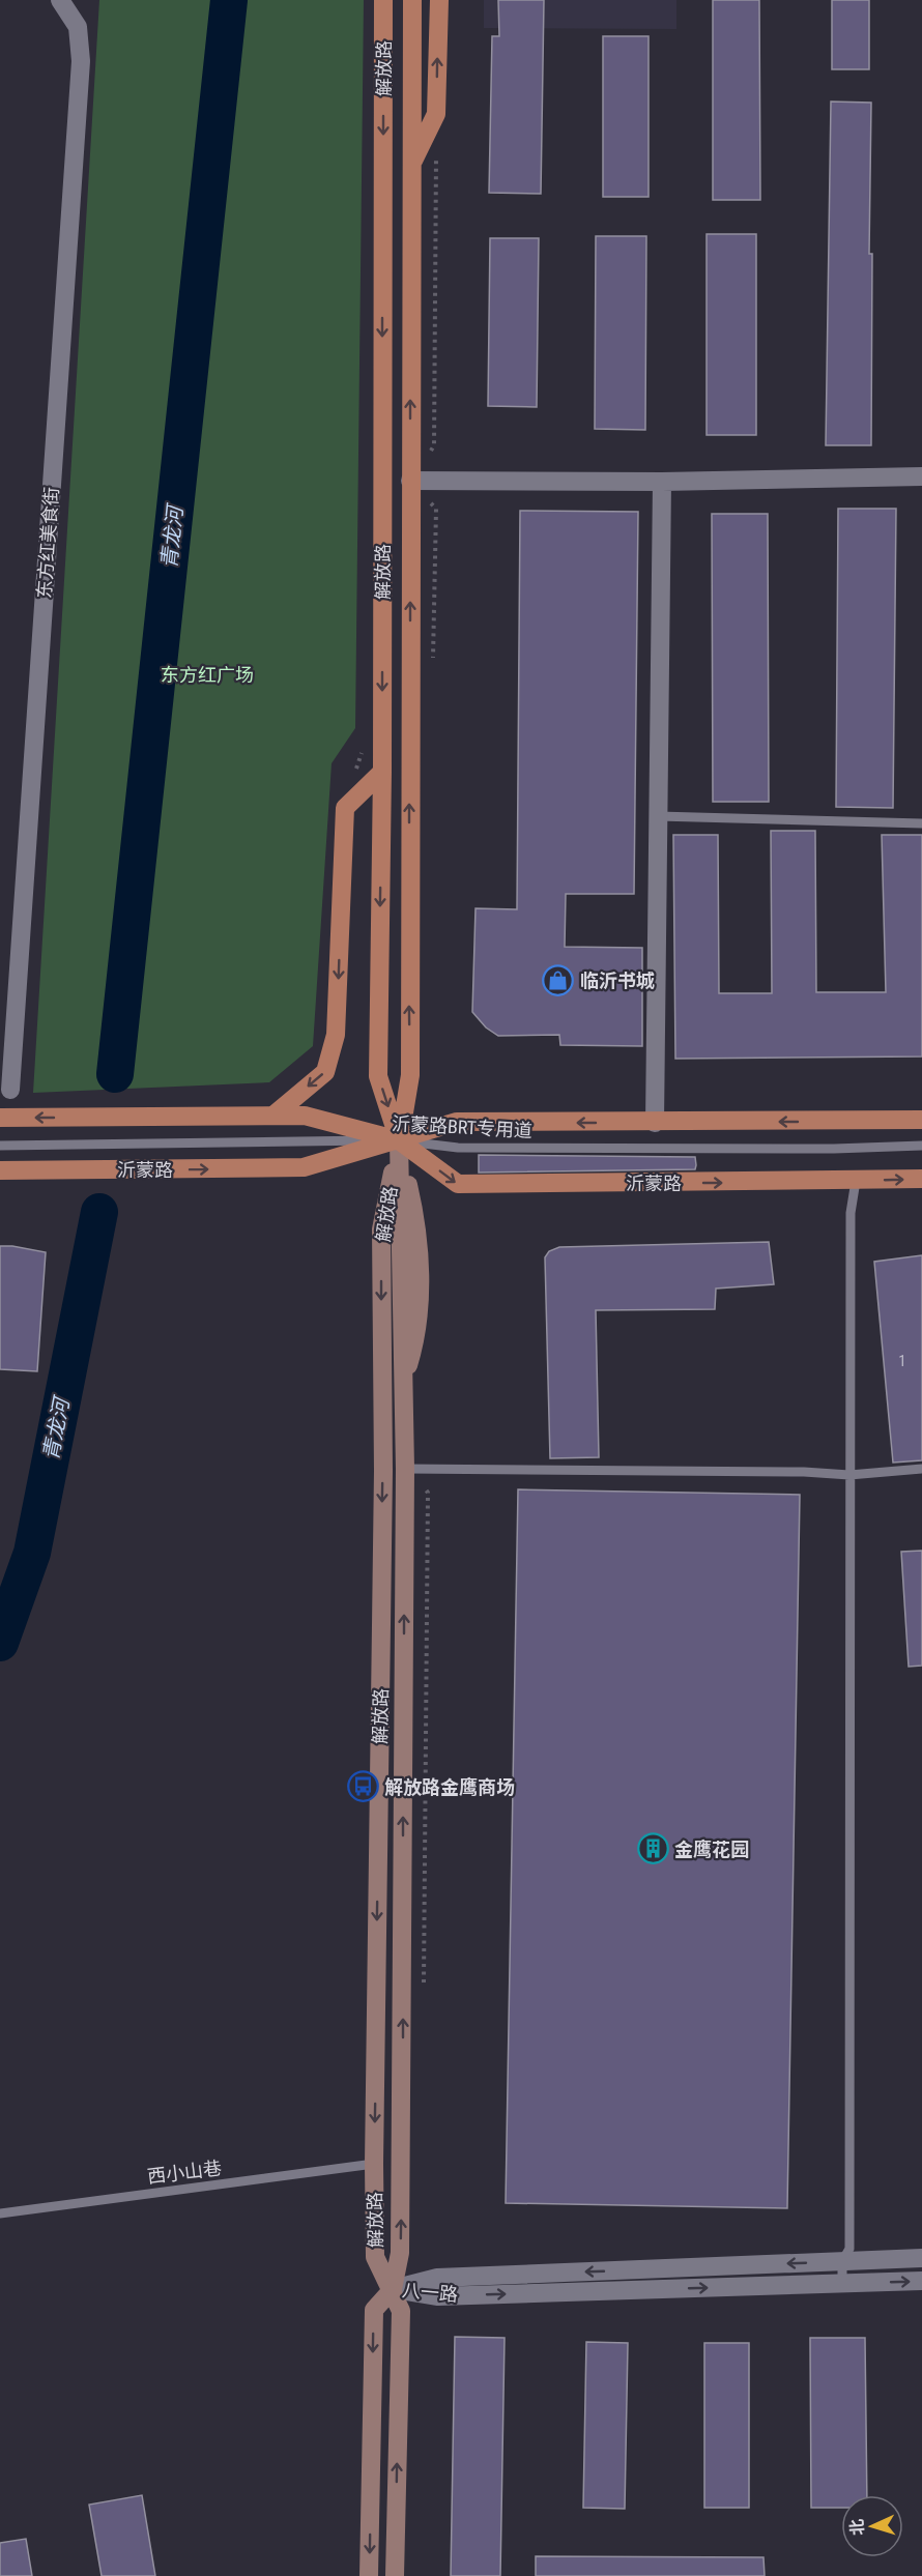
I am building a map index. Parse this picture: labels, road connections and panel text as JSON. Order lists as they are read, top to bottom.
{
  "streets": {
    "main road": ["解放路", "沂蒙路"],
    "street": ["东方红美食街", "八一路"],
    "lane": ["沂蒙路BRT专用道", "西小山巷"]
  },
  "crossings": [
    ["解放路", "沂蒙路BRT专用道"],
    ["解放路", "沂蒙路"],
    ["解放路", "西小山巷"],
    ["解放路", "八一路"],
    ["沂蒙路BRT专用道", "沂蒙路"]
  ],
  "water": ["青龙河"],
  "parks": ["东方红广场"],
  "places": {
    "shop": ["临沂书城"],
    "bus stop": ["解放路金鹰商场"],
    "building": ["金鹰花园"]
  },
  "house_numbers": ["1"],
  "north": "left"
}
